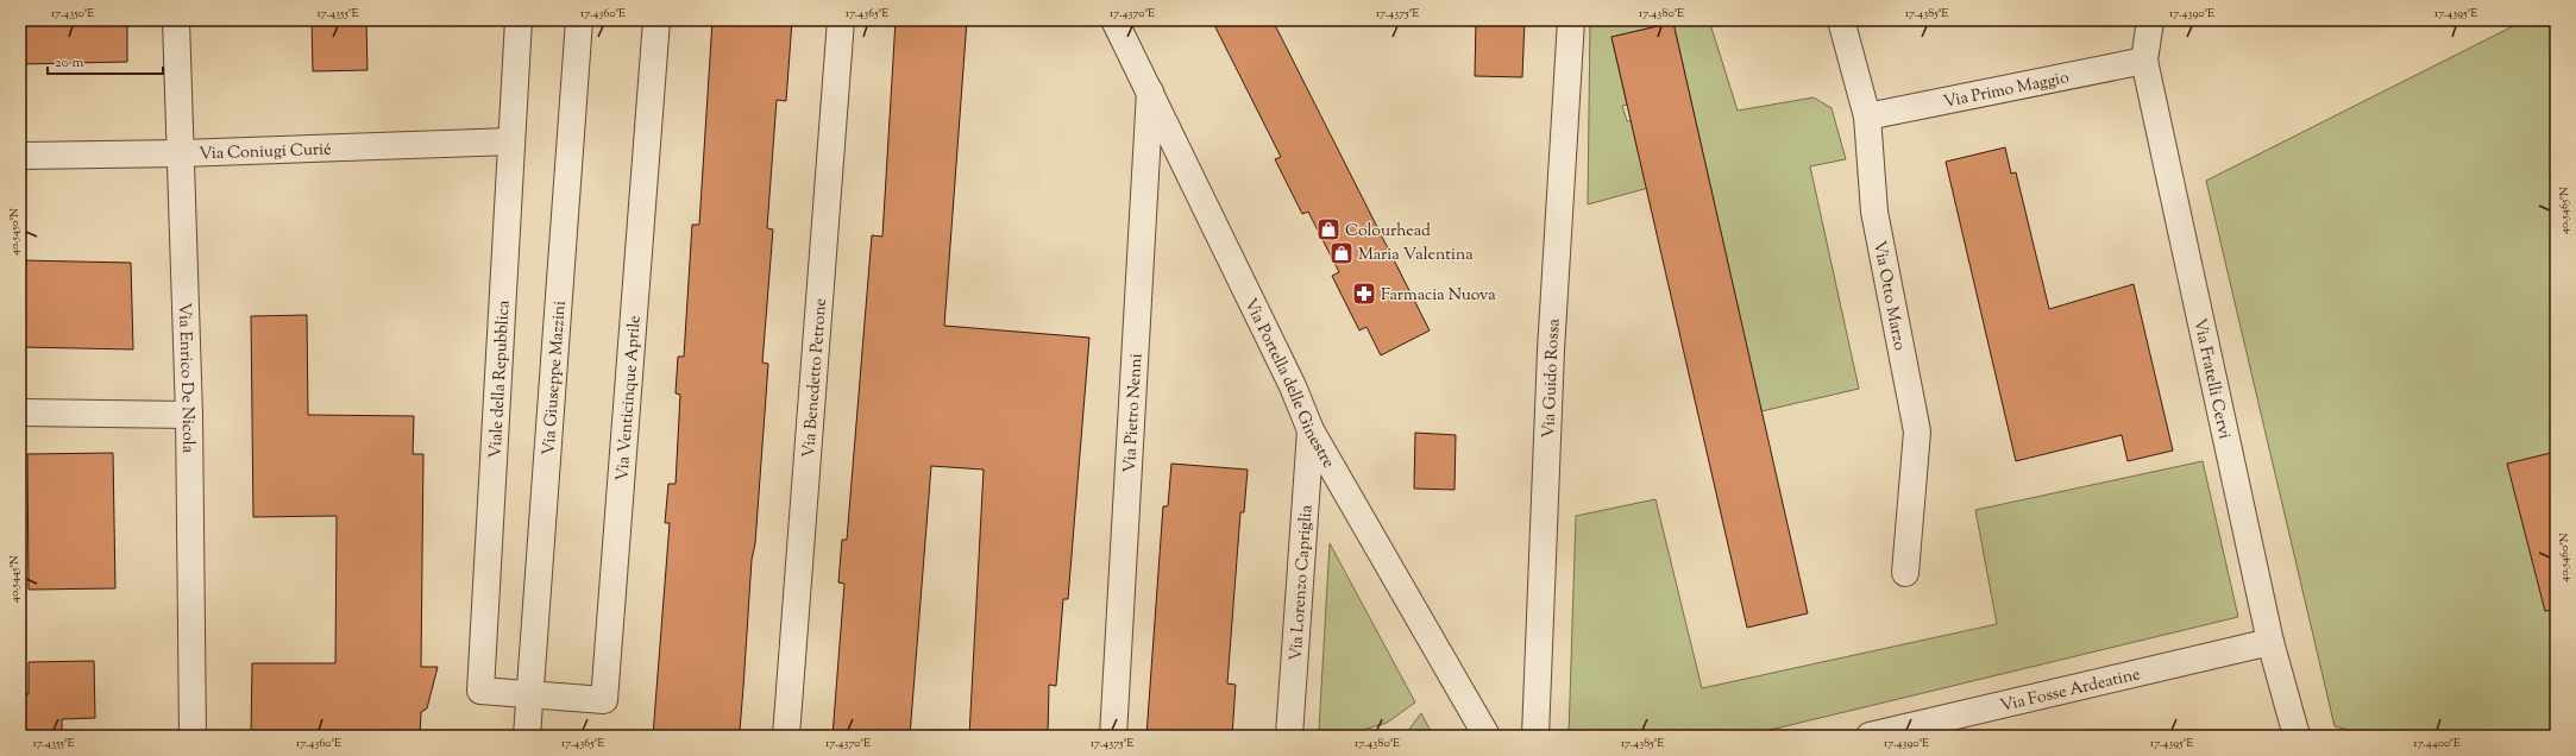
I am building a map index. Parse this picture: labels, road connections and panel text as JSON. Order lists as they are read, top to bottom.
{
  "streets": {
    "street": [
      "Via Primo Maggio",
      "Via Coniugi Curié",
      "Via Otto Marzo",
      "Via Enrico De Nicola",
      "Via Giuseppe Mazzini",
      "Via Benedetto Petrone",
      "Via Guido Rossa",
      "Viale della Repubblica",
      "Via Fratelli Cervi",
      "Via Portella delle Ginestre",
      "Via Venticinque Aprile",
      "Via Pietro Nenni",
      "Via Lorenzo Capriglia",
      "Via Fosse Ardeatine"
    ]
  },
  "crossings": [
    ["Via Primo Maggio", "Via Otto Marzo"],
    ["Via Primo Maggio", "Via Fratelli Cervi"],
    ["Via Coniugi Curié", "Via Enrico De Nicola"],
    ["Via Coniugi Curié", "Viale della Repubblica"],
    ["Via Giuseppe Mazzini", "Viale della Repubblica"],
    ["Via Giuseppe Mazzini", "Via Venticinque Aprile"],
    ["Viale della Repubblica", "Via Venticinque Aprile"],
    ["Via Fratelli Cervi", "Via Fosse Ardeatine"],
    ["Via Portella delle Ginestre", "Via Pietro Nenni"],
    ["Via Portella delle Ginestre", "Via Lorenzo Capriglia"]
  ],
  "places": {
    "shop": ["Colourhead", "Maria Valentina"],
    "pharmacy": ["Farmacia Nuova"]
  },
  "scale_bar": "20 m",
  "coordinates": [
    "17.4350°E",
    "17.4355°E",
    "17.4360°E",
    "17.4365°E",
    "17.4370°E",
    "17.4375°E",
    "17.4380°E",
    "17.4385°E",
    "17.4390°E",
    "17.4395°E",
    "40.5465°N",
    "40.5450°N",
    "40.5460°N",
    "40.5445°N",
    "17.4400°E"
  ]
}
